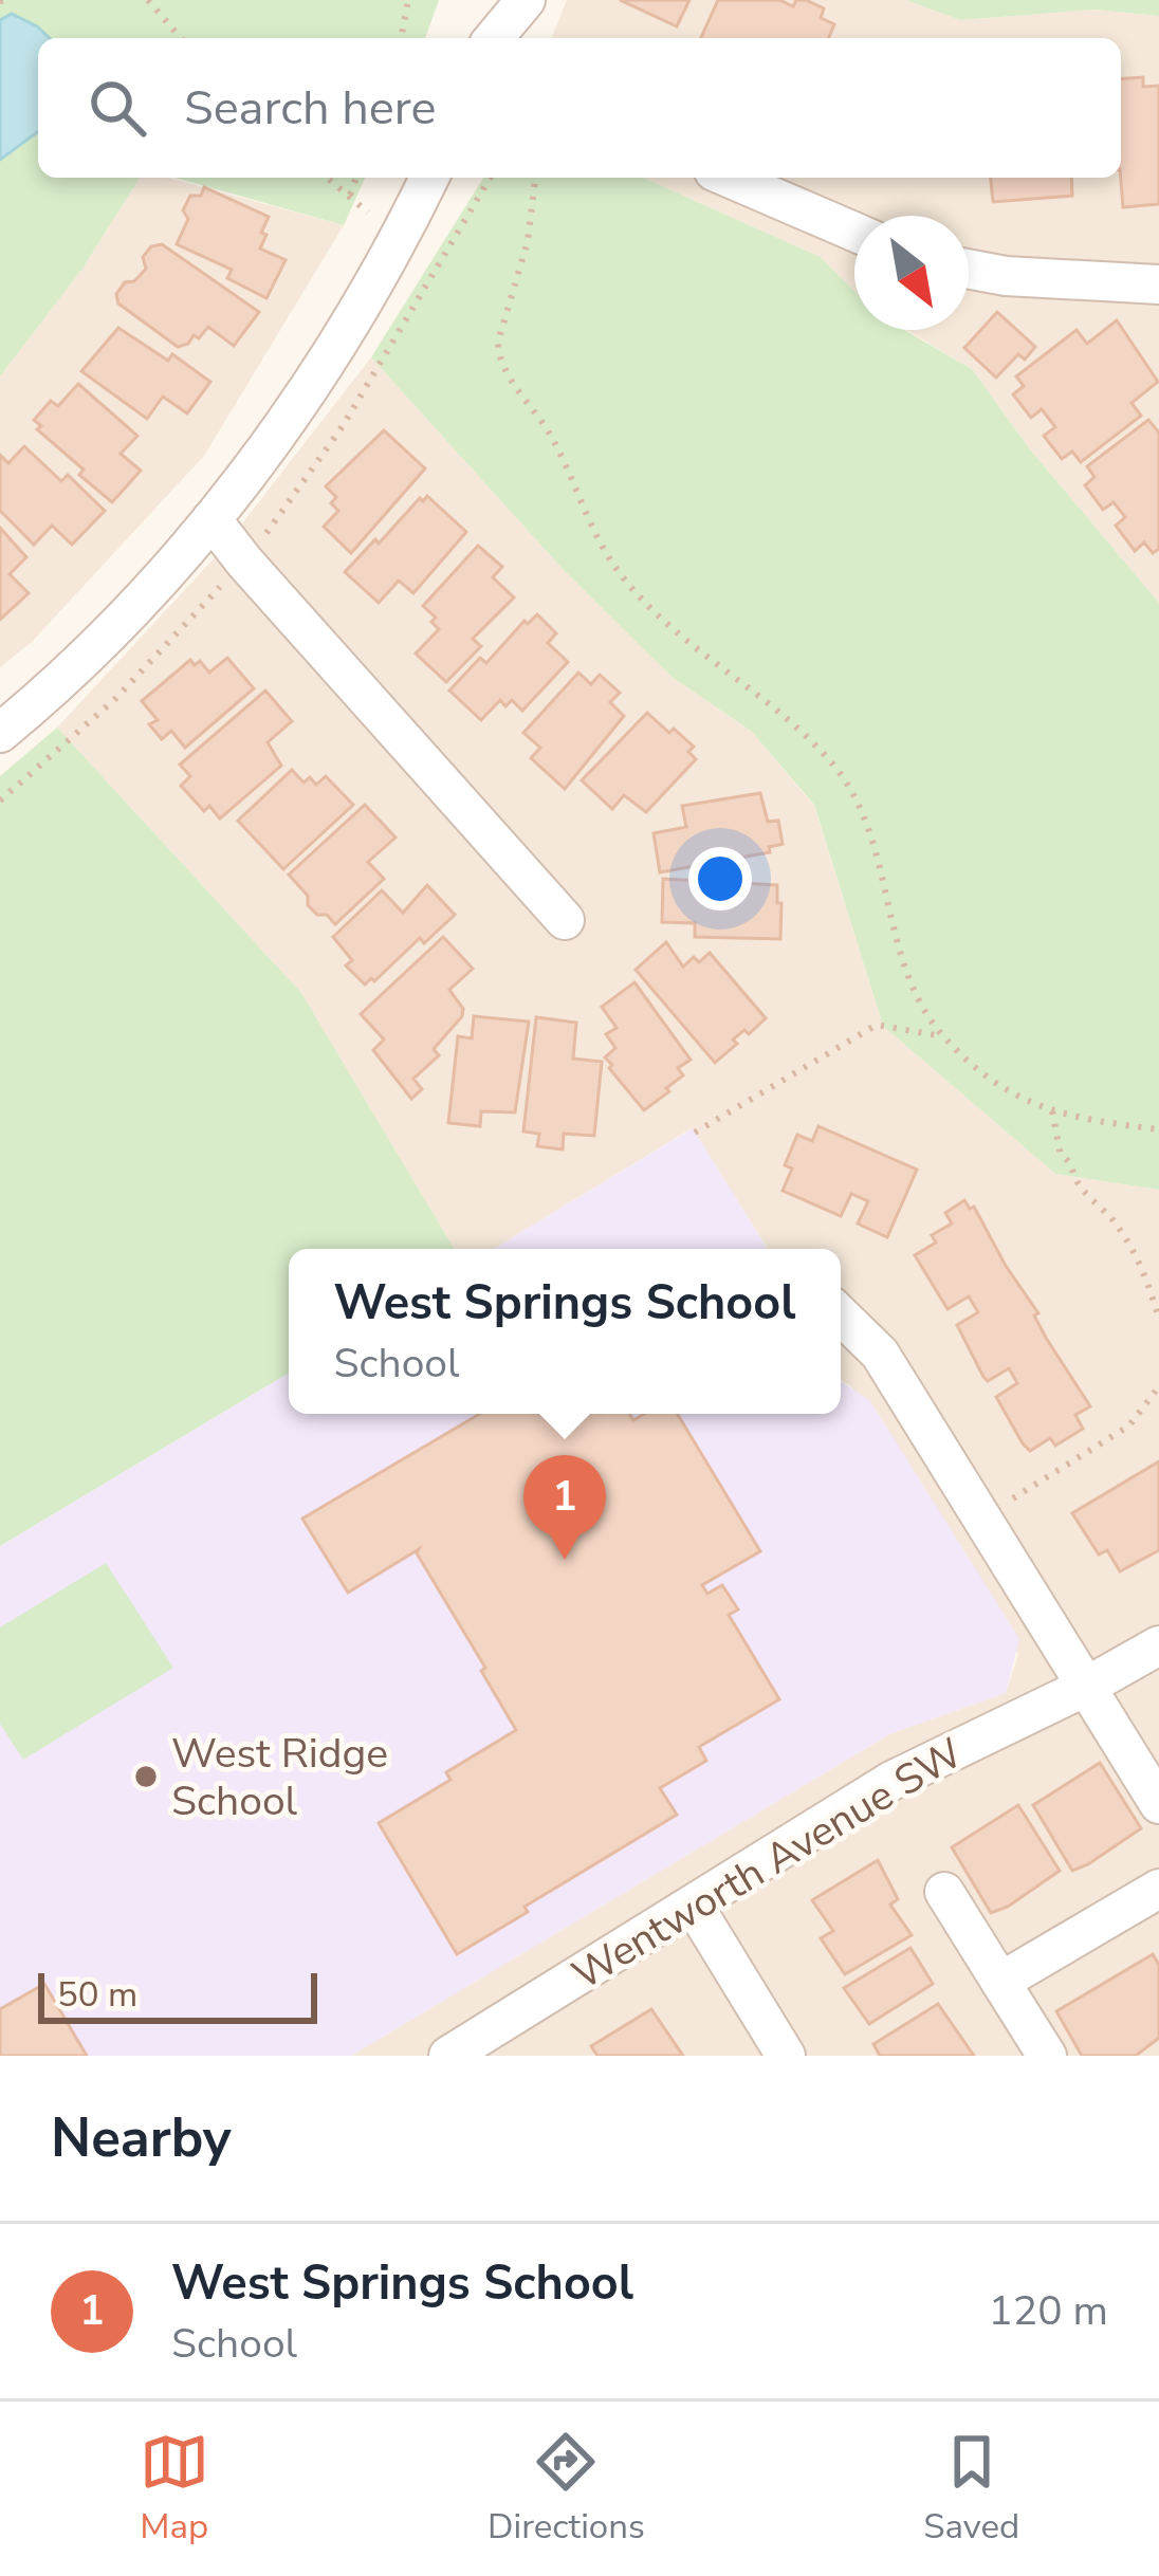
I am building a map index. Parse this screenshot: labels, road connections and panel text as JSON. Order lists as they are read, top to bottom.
{
  "streets": {
    "street": ["Wentworth Avenue SW"]
  },
  "places": ["West Ridge School"],
  "scale_bar": "50 m",
  "north": "bottom right",
  "page": {
    "search": "Search here",
    "popup": ["West Springs School", "School"],
    "pins": "1",
    "scale": "50 m",
    "heading": "Nearby",
    "list": [
      {
        "mark": "1",
        "name": "West Springs School",
        "note": "School",
        "value": "120 m"
      }
    ],
    "nav": ["Map", "Directions", "Saved"]
  }
}
